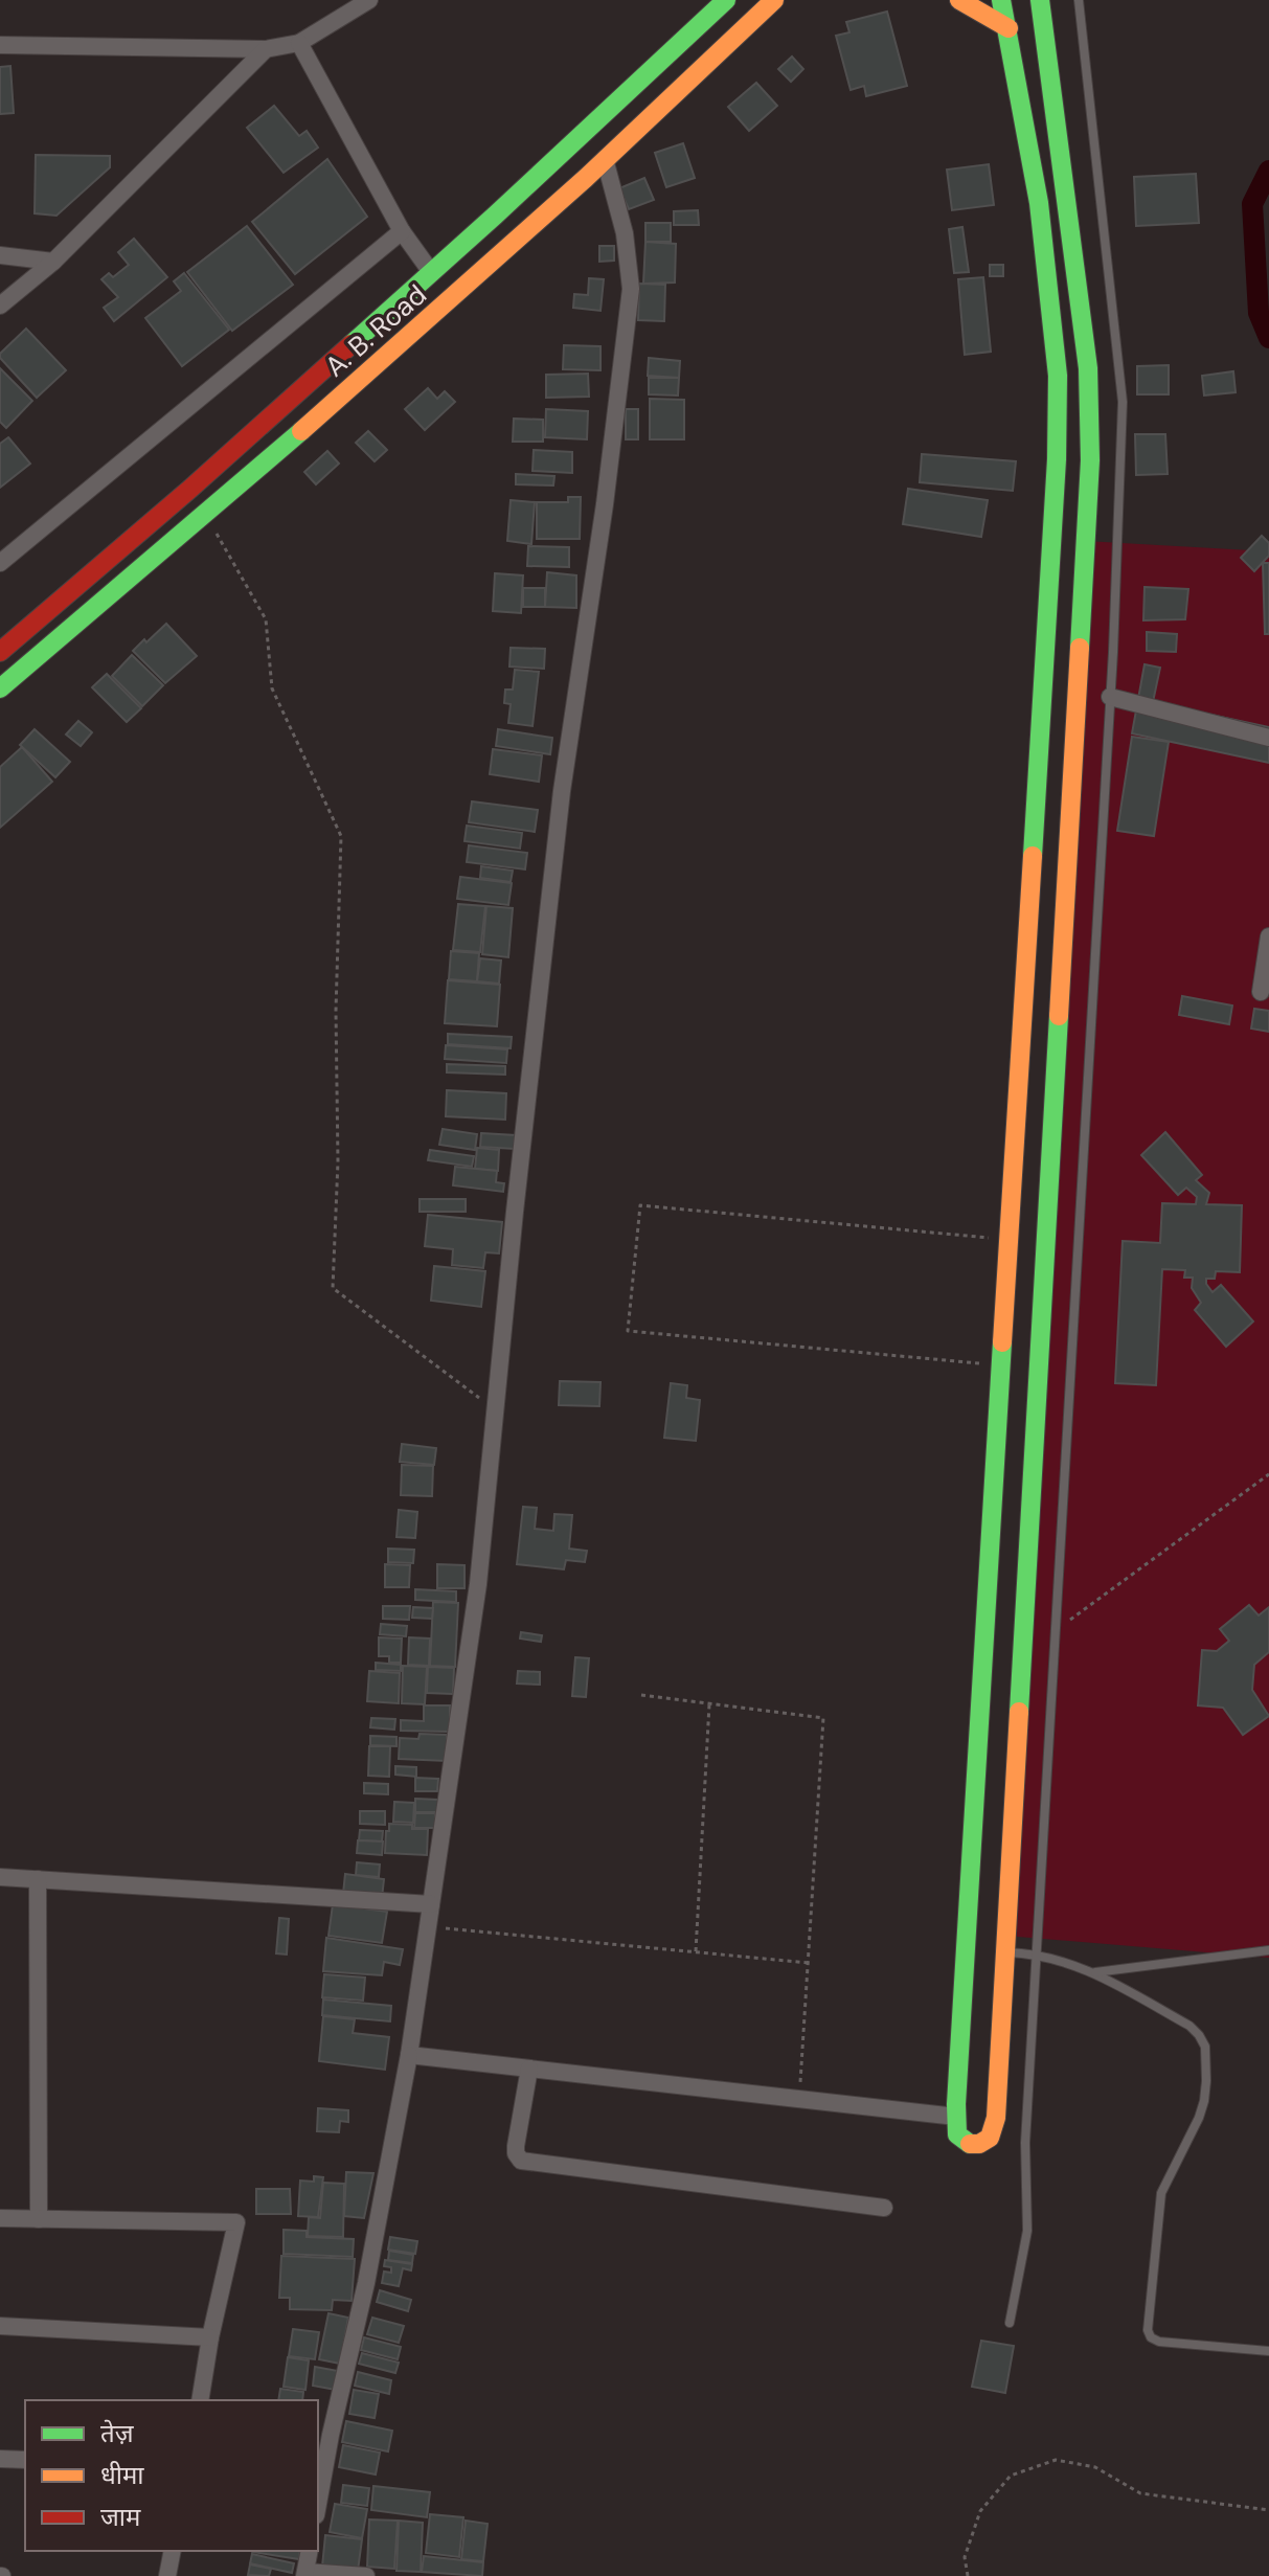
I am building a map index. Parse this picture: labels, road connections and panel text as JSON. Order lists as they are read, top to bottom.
{
  "streets": {
    "street": ["A. B. Road"]
  },
  "legend": ["तेज़", "धीमा", "जाम"]
}
